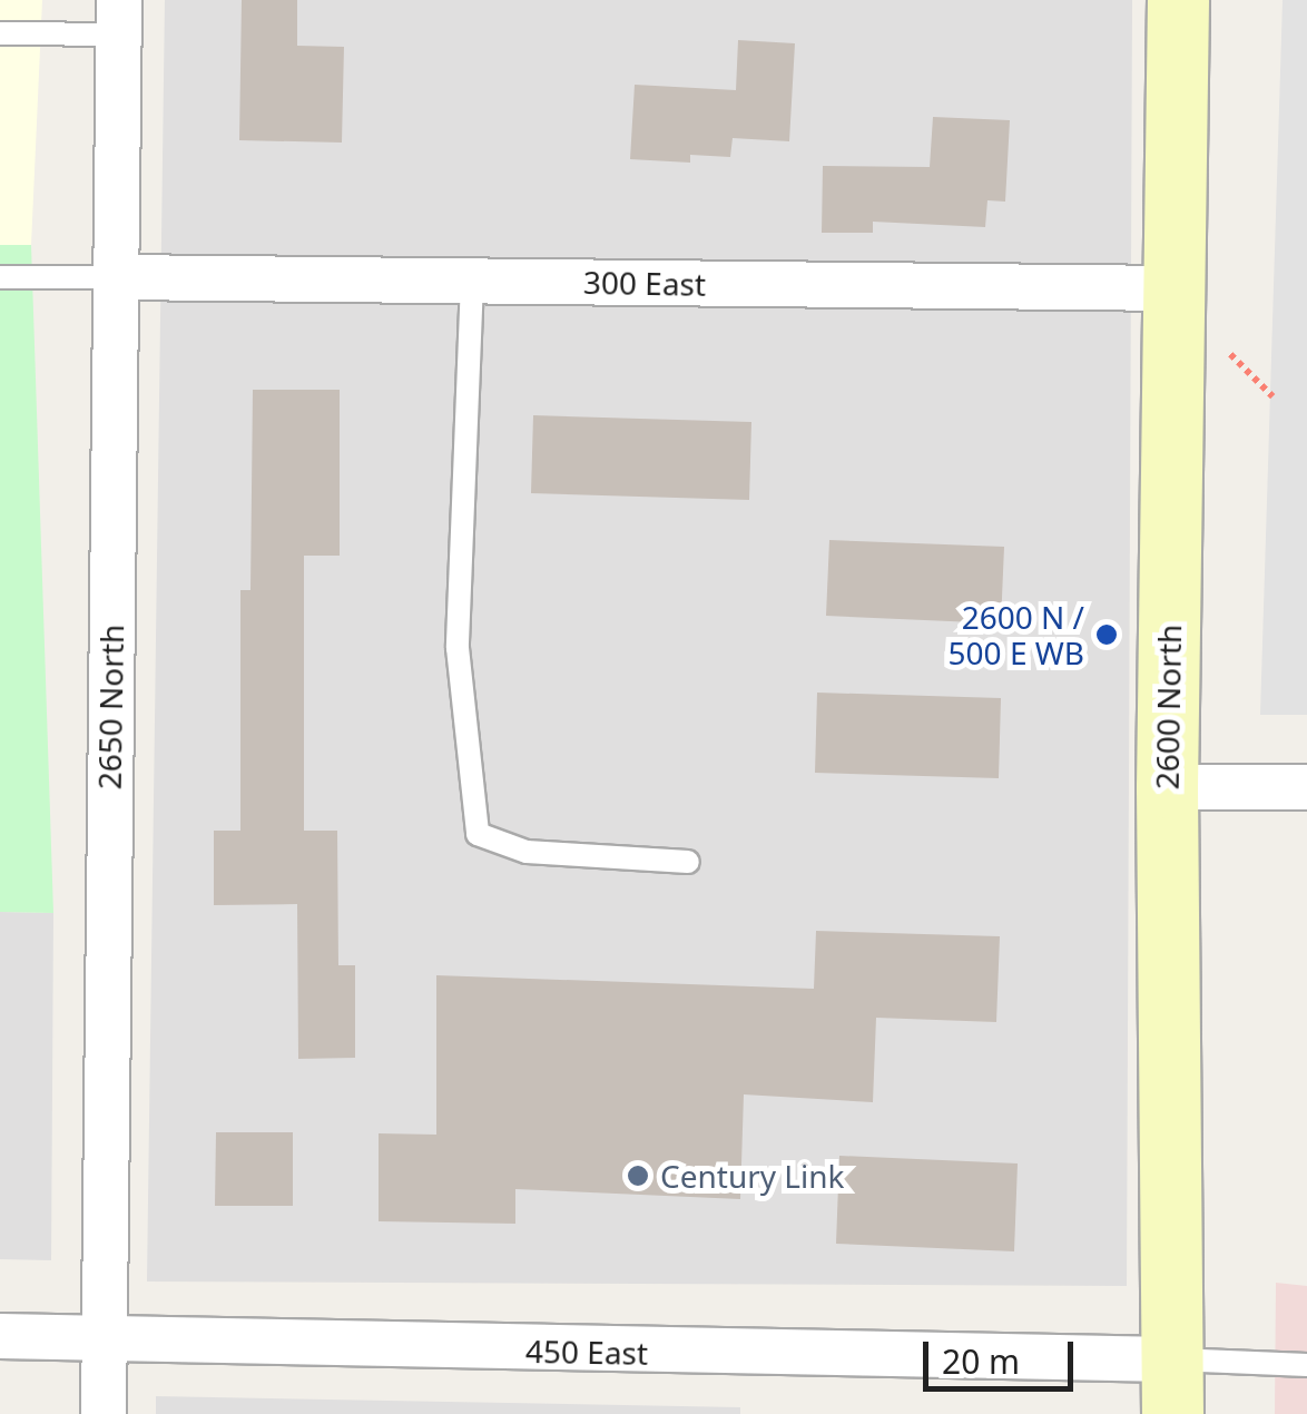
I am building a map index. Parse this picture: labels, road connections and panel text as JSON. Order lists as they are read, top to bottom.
{
  "streets": {
    "main road": ["2600 North"],
    "street": ["300 East", "2650 North", "450 East"]
  },
  "crossings": [
    ["300 East", "2650 North"],
    ["300 East", "2600 North"],
    ["2650 North", "450 East"],
    ["2600 North", "450 East"]
  ],
  "places": ["2600 N / 500 E WB", "Century Link"],
  "scale_bar": "20 m"
}
